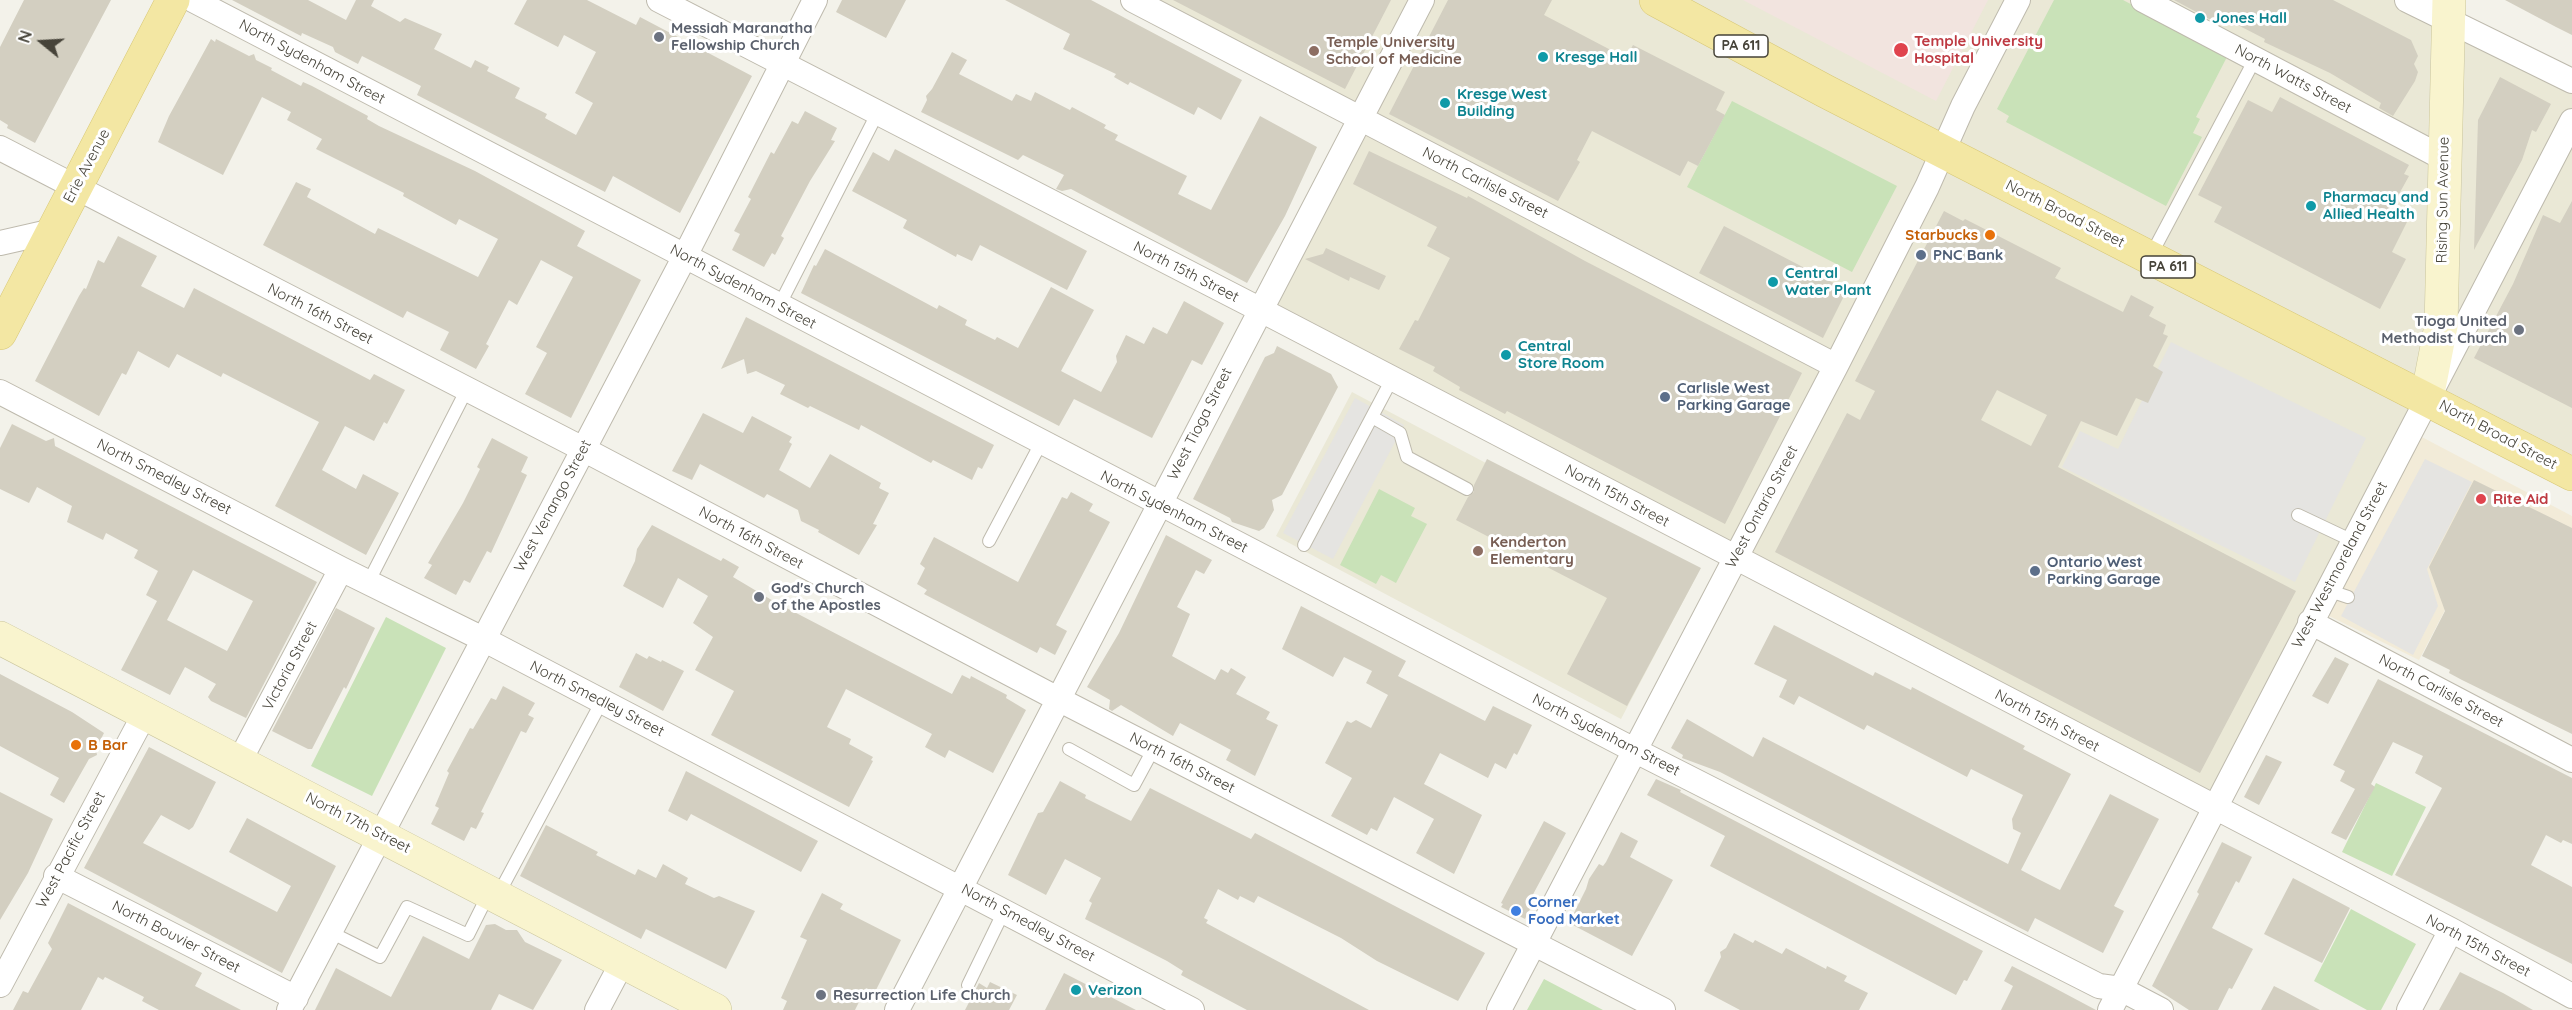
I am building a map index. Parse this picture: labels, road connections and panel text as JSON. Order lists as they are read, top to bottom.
{
  "streets": {
    "main road": ["PA 611", "Erie Avenue", "North Broad Street"],
    "street": [
      "North Sydenham Street",
      "North Watts Street",
      "North Carlisle Street",
      "Rising Sun Avenue",
      "North 15th Street",
      "North 16th Street",
      "West Tioga Street",
      "North Smedley Street",
      "West Venango Street",
      "West Ontario Street",
      "West Westmoreland Street",
      "Victoria Street",
      "North 17th Street",
      "West Pacific Street",
      "North Bouvier Street"
    ]
  },
  "crossings": [
    ["North Sydenham Street", "West Tioga Street"],
    ["North Sydenham Street", "West Venango Street"],
    ["North Sydenham Street", "West Ontario Street"],
    ["North Sydenham Street", "West Westmoreland Street"],
    ["North Watts Street", "Rising Sun Avenue"],
    ["Erie Avenue", "North 16th Street"],
    ["North Carlisle Street", "West Tioga Street"],
    ["North Carlisle Street", "West Ontario Street"],
    ["North Carlisle Street", "West Westmoreland Street"],
    ["Rising Sun Avenue", "North Broad Street"],
    ["Rising Sun Avenue", "West Westmoreland Street"],
    ["North Broad Street", "West Ontario Street"],
    ["North Broad Street", "West Westmoreland Street"],
    ["North 15th Street", "West Tioga Street"],
    ["North 15th Street", "West Venango Street"],
    ["North 15th Street", "West Ontario Street"],
    ["North 15th Street", "West Westmoreland Street"],
    ["North 16th Street", "West Tioga Street"],
    ["North 16th Street", "West Venango Street"],
    ["North 16th Street", "West Ontario Street"],
    ["West Tioga Street", "North Smedley Street"],
    ["North Smedley Street", "West Venango Street"],
    ["North Smedley Street", "Victoria Street"],
    ["West Venango Street", "North 17th Street"],
    ["West Venango Street", "North Bouvier Street"],
    ["Victoria Street", "North 17th Street"],
    ["North 17th Street", "West Pacific Street"],
    ["West Pacific Street", "North Bouvier Street"]
  ],
  "places": [
    "Jones Hall",
    "Messiah Maranatha Fellowship Church",
    "Temple University Hospital",
    "Temple University School of Medicine",
    "Kresge Hall",
    "Kresge West Building",
    "Pharmacy and Allied Health",
    "Starbucks",
    "PNC Bank",
    "Central Water Plant",
    "Tioga United Methodist Church",
    "Central Store Room",
    "Carlisle West Parking Garage",
    "Rite Aid",
    "Kenderton Elementary",
    "Ontario West Parking Garage",
    "God's Church of the Apostles",
    "B Bar",
    "Corner Food Market",
    "Verizon",
    "Resurrection Life Church"
  ],
  "north": "left"
}
